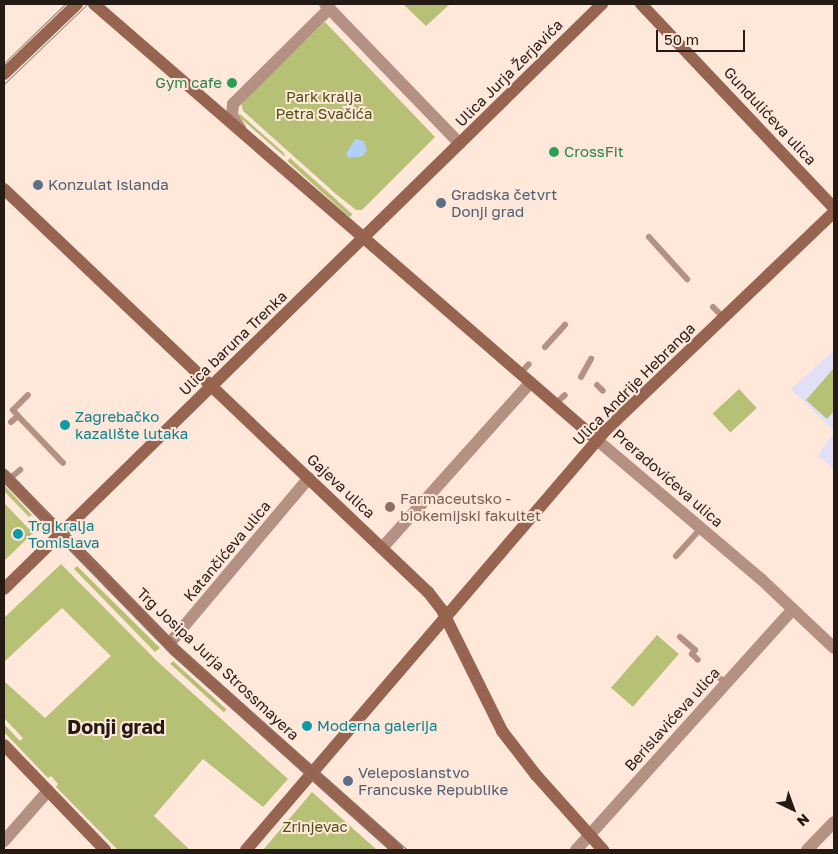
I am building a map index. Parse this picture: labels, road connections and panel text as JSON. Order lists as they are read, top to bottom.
{
  "streets": {
    "street": [
      "Ulica Jurja Žerjavića",
      "Gundulićeva ulica",
      "Ulica baruna Trenka",
      "Ulica Andrije Hebranga",
      "Preradovićeva ulica",
      "Gajeva ulica",
      "Katančićeva ulica",
      "Trg Josipa Jurja Strossmayera",
      "Berislavićeva ulica"
    ]
  },
  "crossings": [
    ["Ulica Jurja Žerjavića", "Ulica baruna Trenka"],
    ["Ulica Jurja Žerjavića", "Preradovićeva ulica"],
    ["Ulica baruna Trenka", "Preradovićeva ulica"],
    ["Ulica baruna Trenka", "Gajeva ulica"],
    ["Ulica baruna Trenka", "Trg Josipa Jurja Strossmayera"],
    ["Ulica Andrije Hebranga", "Preradovićeva ulica"],
    ["Ulica Andrije Hebranga", "Gajeva ulica"],
    ["Ulica Andrije Hebranga", "Trg Josipa Jurja Strossmayera"],
    ["Preradovićeva ulica", "Berislavićeva ulica"],
    ["Gajeva ulica", "Katančićeva ulica"],
    ["Gajeva ulica", "Berislavićeva ulica"],
    ["Katančićeva ulica", "Trg Josipa Jurja Strossmayera"]
  ],
  "districts": ["Donji grad"],
  "parks": ["Park kralja Petra Svačića", "Zrinjevac"],
  "places": [
    "Gym cafe",
    "CrossFit",
    "Konzulat Islanda",
    "Gradska četvrt Donji grad",
    "Zagrebačko kazalište lutaka",
    "Farmaceutsko - biokemijski fakultet",
    "Trg kralja Tomislava",
    "Moderna galerija",
    "Veleposlanstvo Francuske Republike"
  ],
  "scale_bar": "50 m",
  "north": "bottom right"
}
